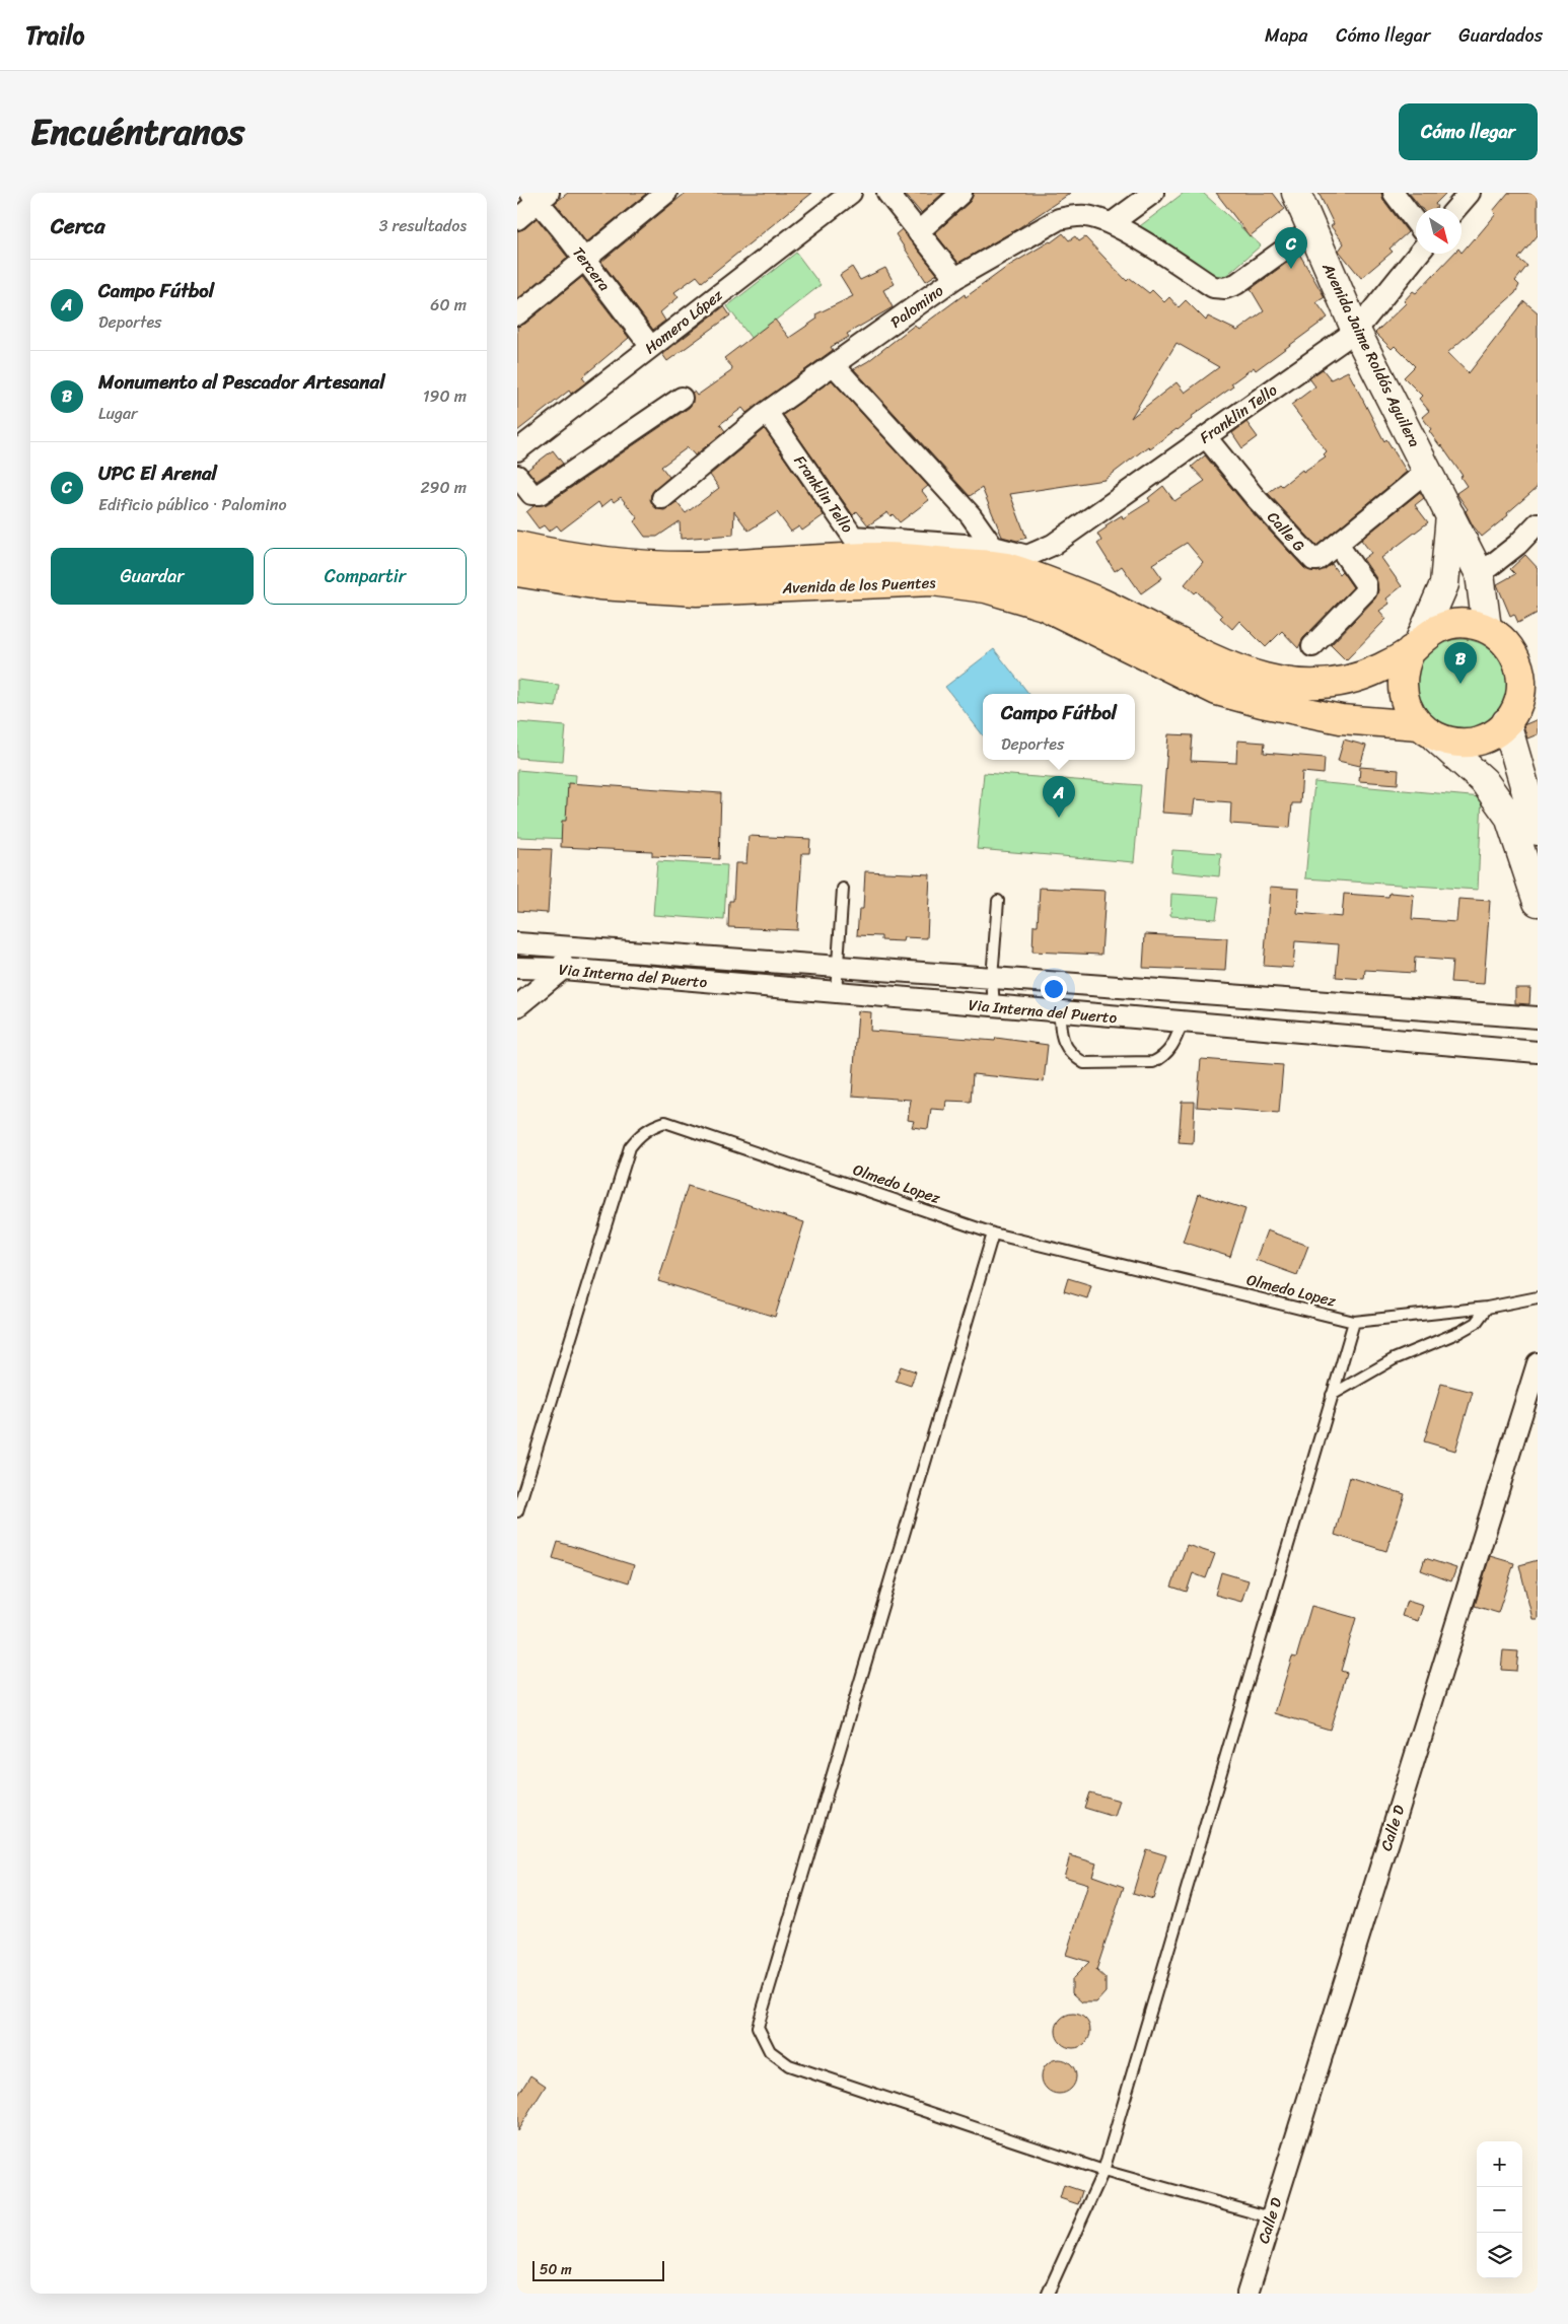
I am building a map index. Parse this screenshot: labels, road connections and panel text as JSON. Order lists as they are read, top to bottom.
{
  "streets": {
    "main road": ["Avenida de los Puentes"],
    "street": [
      "Tercera",
      "Palomino",
      "Homero López",
      "Avenida Jaime Roldós Aguilera",
      "Franklin Tello",
      "Calle G",
      "Via Interna del Puerto",
      "Calle D"
    ],
    "lane": ["Olmedo Lopez"]
  },
  "crossings": [
    ["Tercera", "Homero López"],
    ["Palomino", "Avenida Jaime Roldós Aguilera"],
    ["Palomino", "Franklin Tello"],
    ["Avenida Jaime Roldós Aguilera", "Franklin Tello"],
    ["Avenida Jaime Roldós Aguilera", "Calle G"],
    ["Avenida Jaime Roldós Aguilera", "Avenida de los Puentes"],
    ["Franklin Tello", "Calle G"]
  ],
  "scale_bar": "50 m",
  "north": "bottom right",
  "page": {
    "header": "Trailo",
    "nav": ["Mapa", "Cómo llegar", "Guardados"],
    "title": "Encuéntranos",
    "buttons": [
      "Cómo llegar",
      ["Guardar", "Compartir"]
    ],
    "heading": ["Cerca", "3 resultados"],
    "pins": ["C", "B", "A"],
    "list": [
      {
        "mark": "A",
        "name": "Campo Fútbol",
        "note": "Deportes",
        "value": "60 m"
      },
      {
        "mark": "B",
        "name": "Monumento al Pescador Artesanal",
        "note": "Lugar",
        "value": "190 m"
      },
      {
        "mark": "C",
        "name": "UPC El Arenal",
        "note": "Edificio público · Palomino",
        "value": "290 m"
      }
    ],
    "popup": ["Campo Fútbol", "Deportes"],
    "map_buttons": ["+", "−"],
    "scale": "50 m"
  }
}
